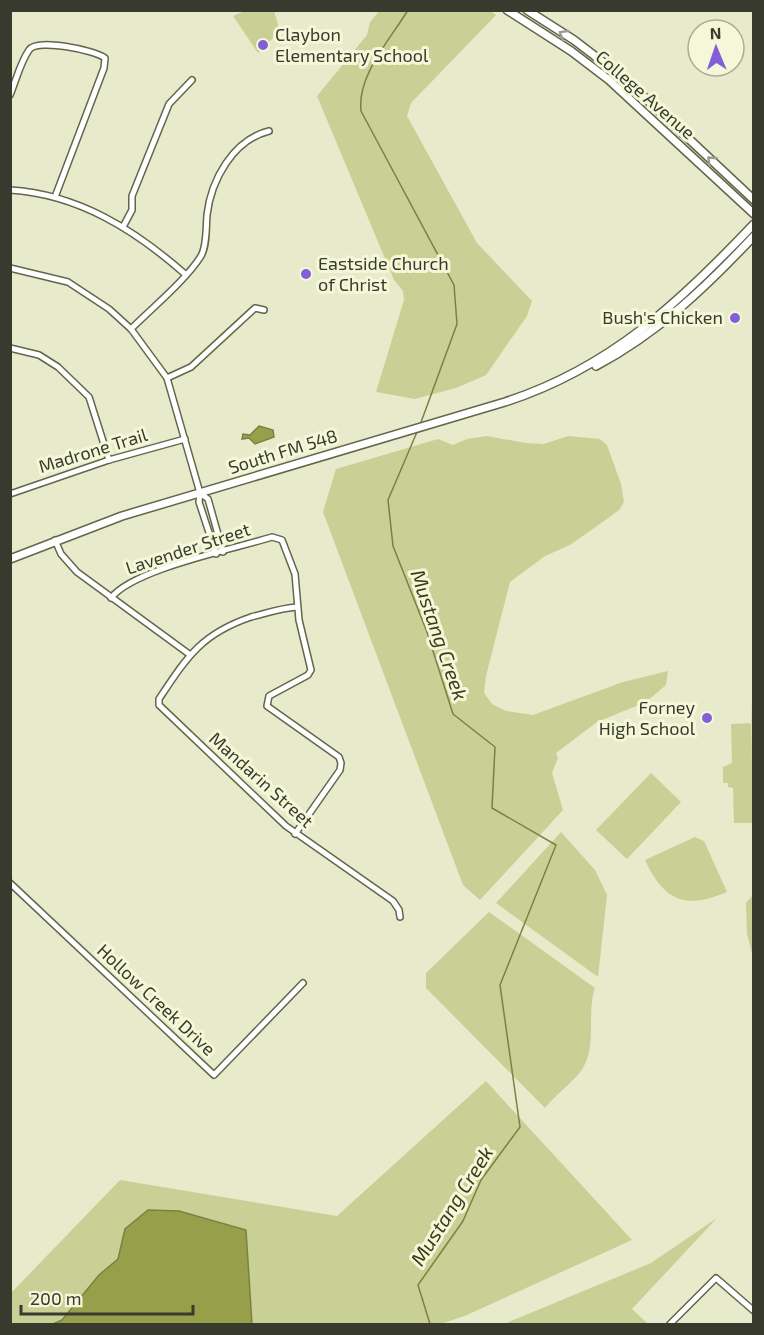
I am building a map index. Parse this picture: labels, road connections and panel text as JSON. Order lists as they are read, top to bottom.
{
  "streets": {
    "main road": ["College Avenue", "South FM 548"],
    "street": [
      "Madrone Trail",
      "Lavender Street",
      "Mandarin Street",
      "Hollow Creek Drive"
    ]
  },
  "water": ["Mustang Creek"],
  "places": [
    "Claybon Elementary School",
    "Eastside Church of Christ",
    "Bush's Chicken",
    "Forney High School"
  ],
  "scale_bar": "200 m",
  "north": "top"
}
